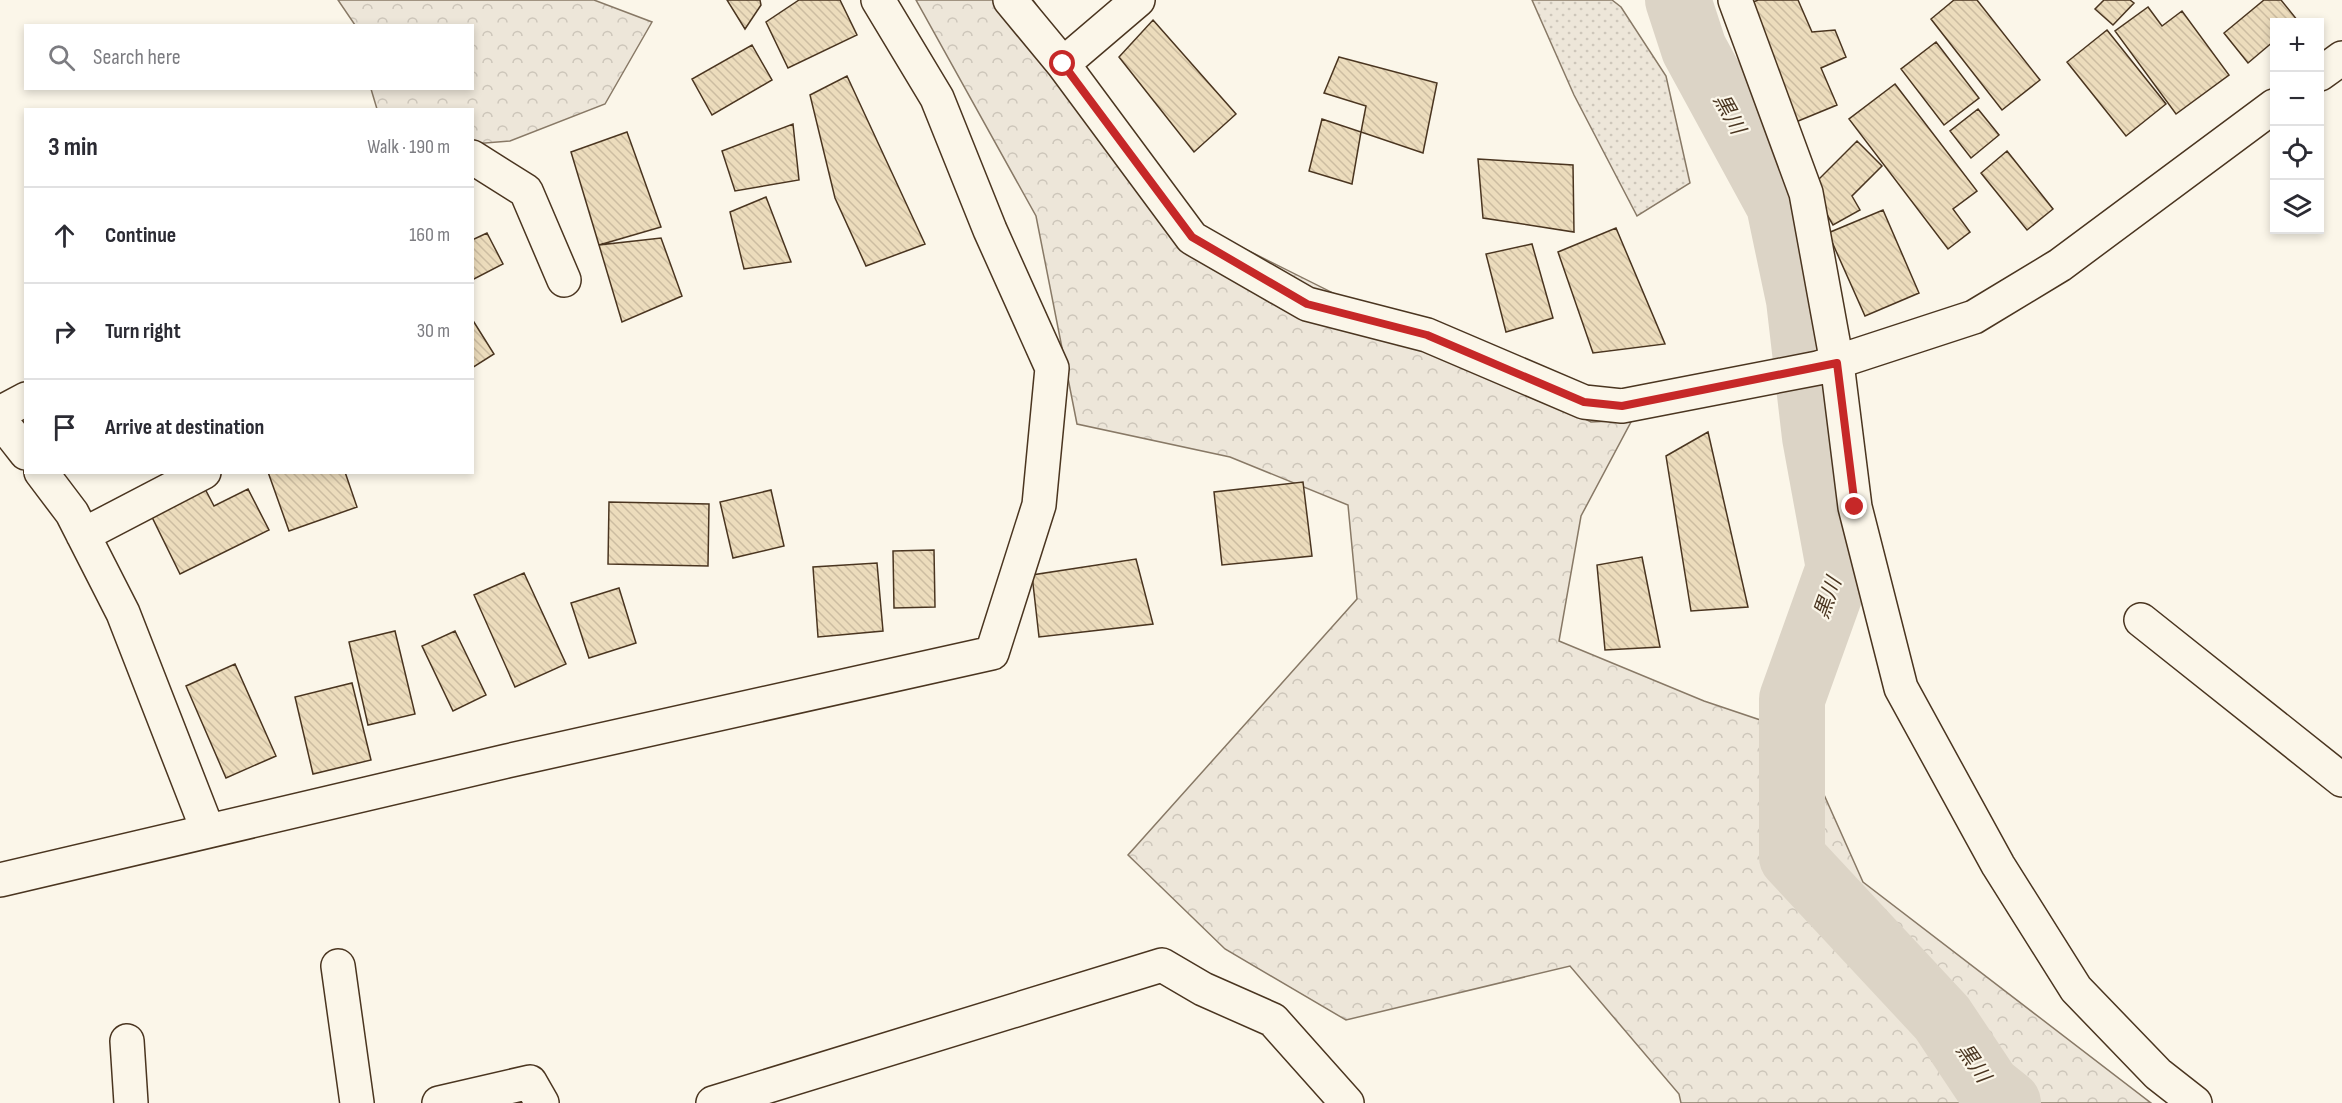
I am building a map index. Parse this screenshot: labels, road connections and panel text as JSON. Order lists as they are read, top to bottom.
{
  "water": ["黒川"],
  "page": {
    "map_buttons": ["+", "−"],
    "search": "Search here",
    "heading": ["3 min", "Walk · 190 m"],
    "list": [
      ["Continue", "160 m"],
      ["Turn right", "30 m"],
      "Arrive at destination"
    ]
  }
}
